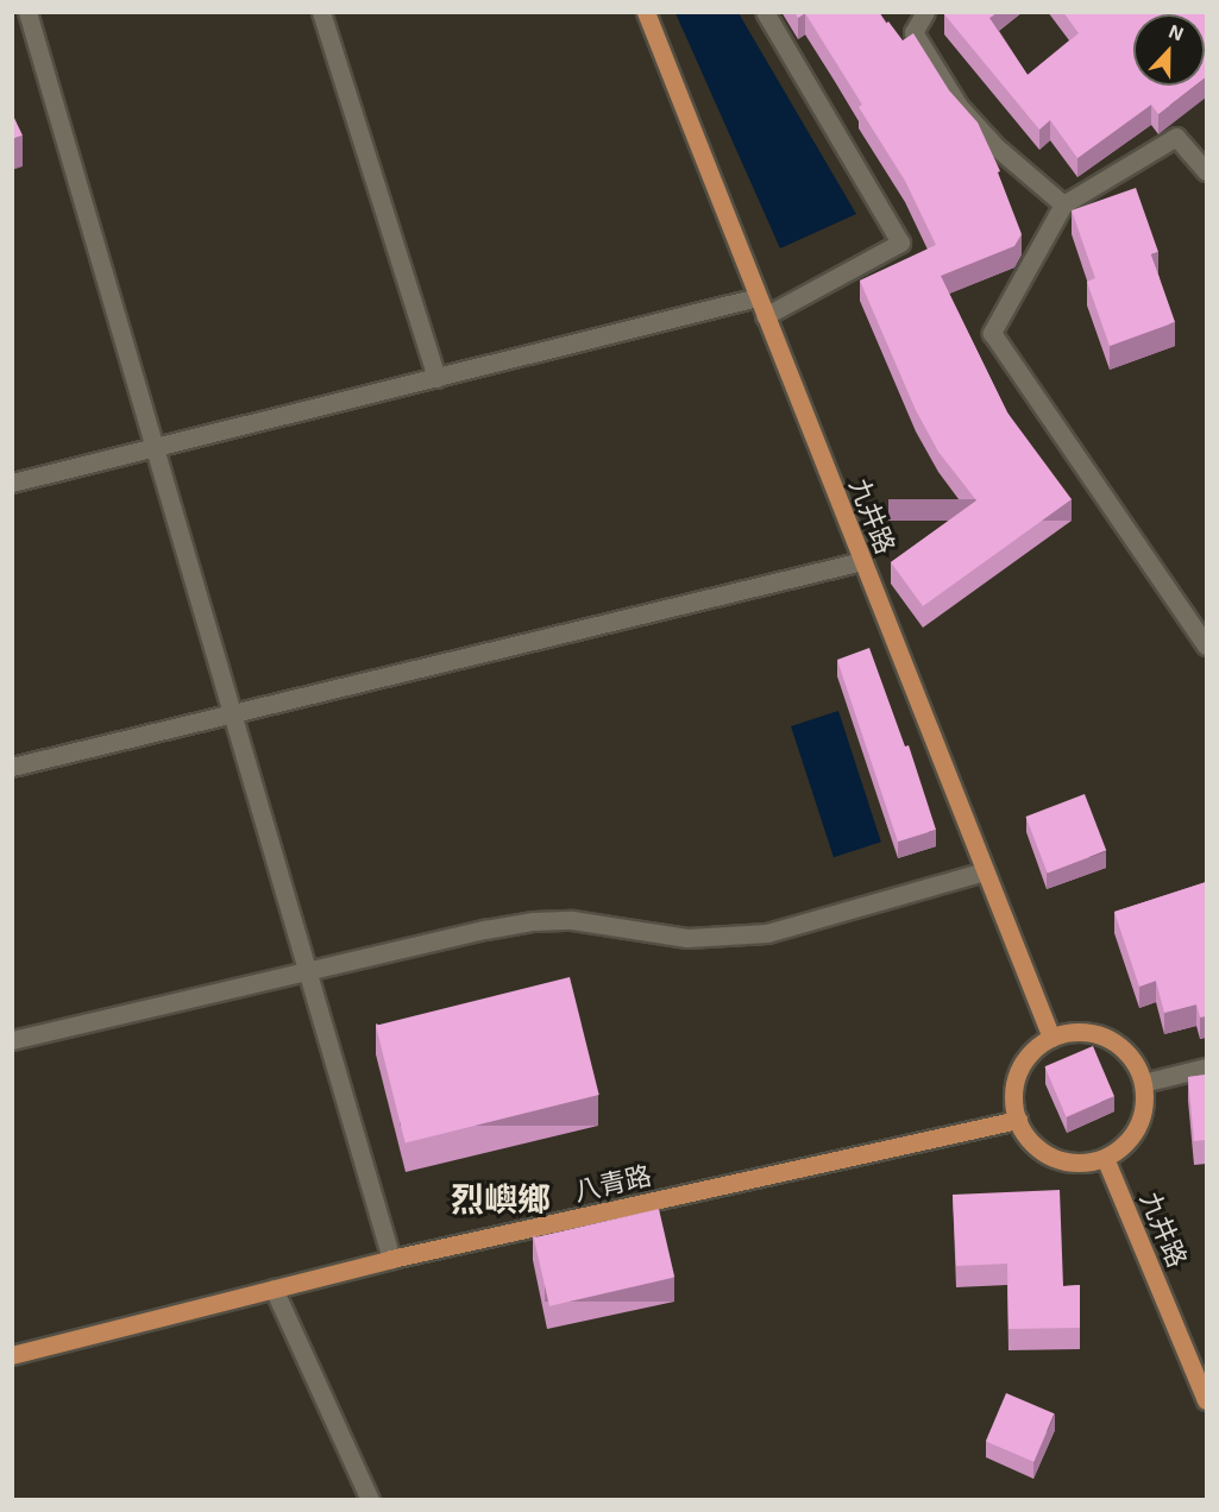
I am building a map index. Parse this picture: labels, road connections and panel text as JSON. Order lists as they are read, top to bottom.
{
  "streets": {
    "main road": ["九井路", "八青路"]
  },
  "crossings": [
    ["九井路", "八青路"]
  ],
  "districts": ["烈嶼鄉"],
  "north": "top"
}
